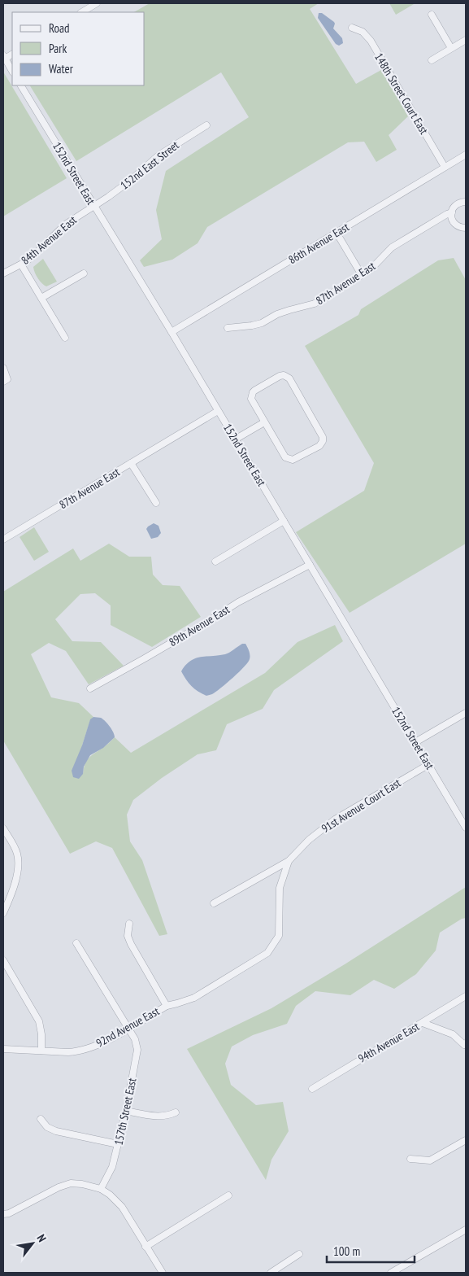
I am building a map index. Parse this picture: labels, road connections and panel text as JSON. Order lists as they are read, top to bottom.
{
  "streets": {
    "street": [
      "148th Street Court East",
      "152nd East Street",
      "152nd Street East",
      "84th Avenue East",
      "86th Avenue East",
      "87th Avenue East",
      "89th Avenue East",
      "91st Avenue Court East",
      "92nd Avenue East",
      "94th Avenue East",
      "157th Street East"
    ]
  },
  "crossings": [
    ["148th Street Court East", "86th Avenue East"],
    ["152nd East Street", "152nd Street East"],
    ["152nd East Street", "84th Avenue East"],
    ["152nd Street East", "84th Avenue East"],
    ["152nd Street East", "86th Avenue East"],
    ["152nd Street East", "87th Avenue East"],
    ["152nd Street East", "89th Avenue East"],
    ["152nd Street East", "91st Avenue Court East"],
    ["91st Avenue Court East", "92nd Avenue East"],
    ["92nd Avenue East", "157th Street East"]
  ],
  "legend": ["Road", "Park", "Water"],
  "scale_bar": "100 m",
  "north": "top right"
}
